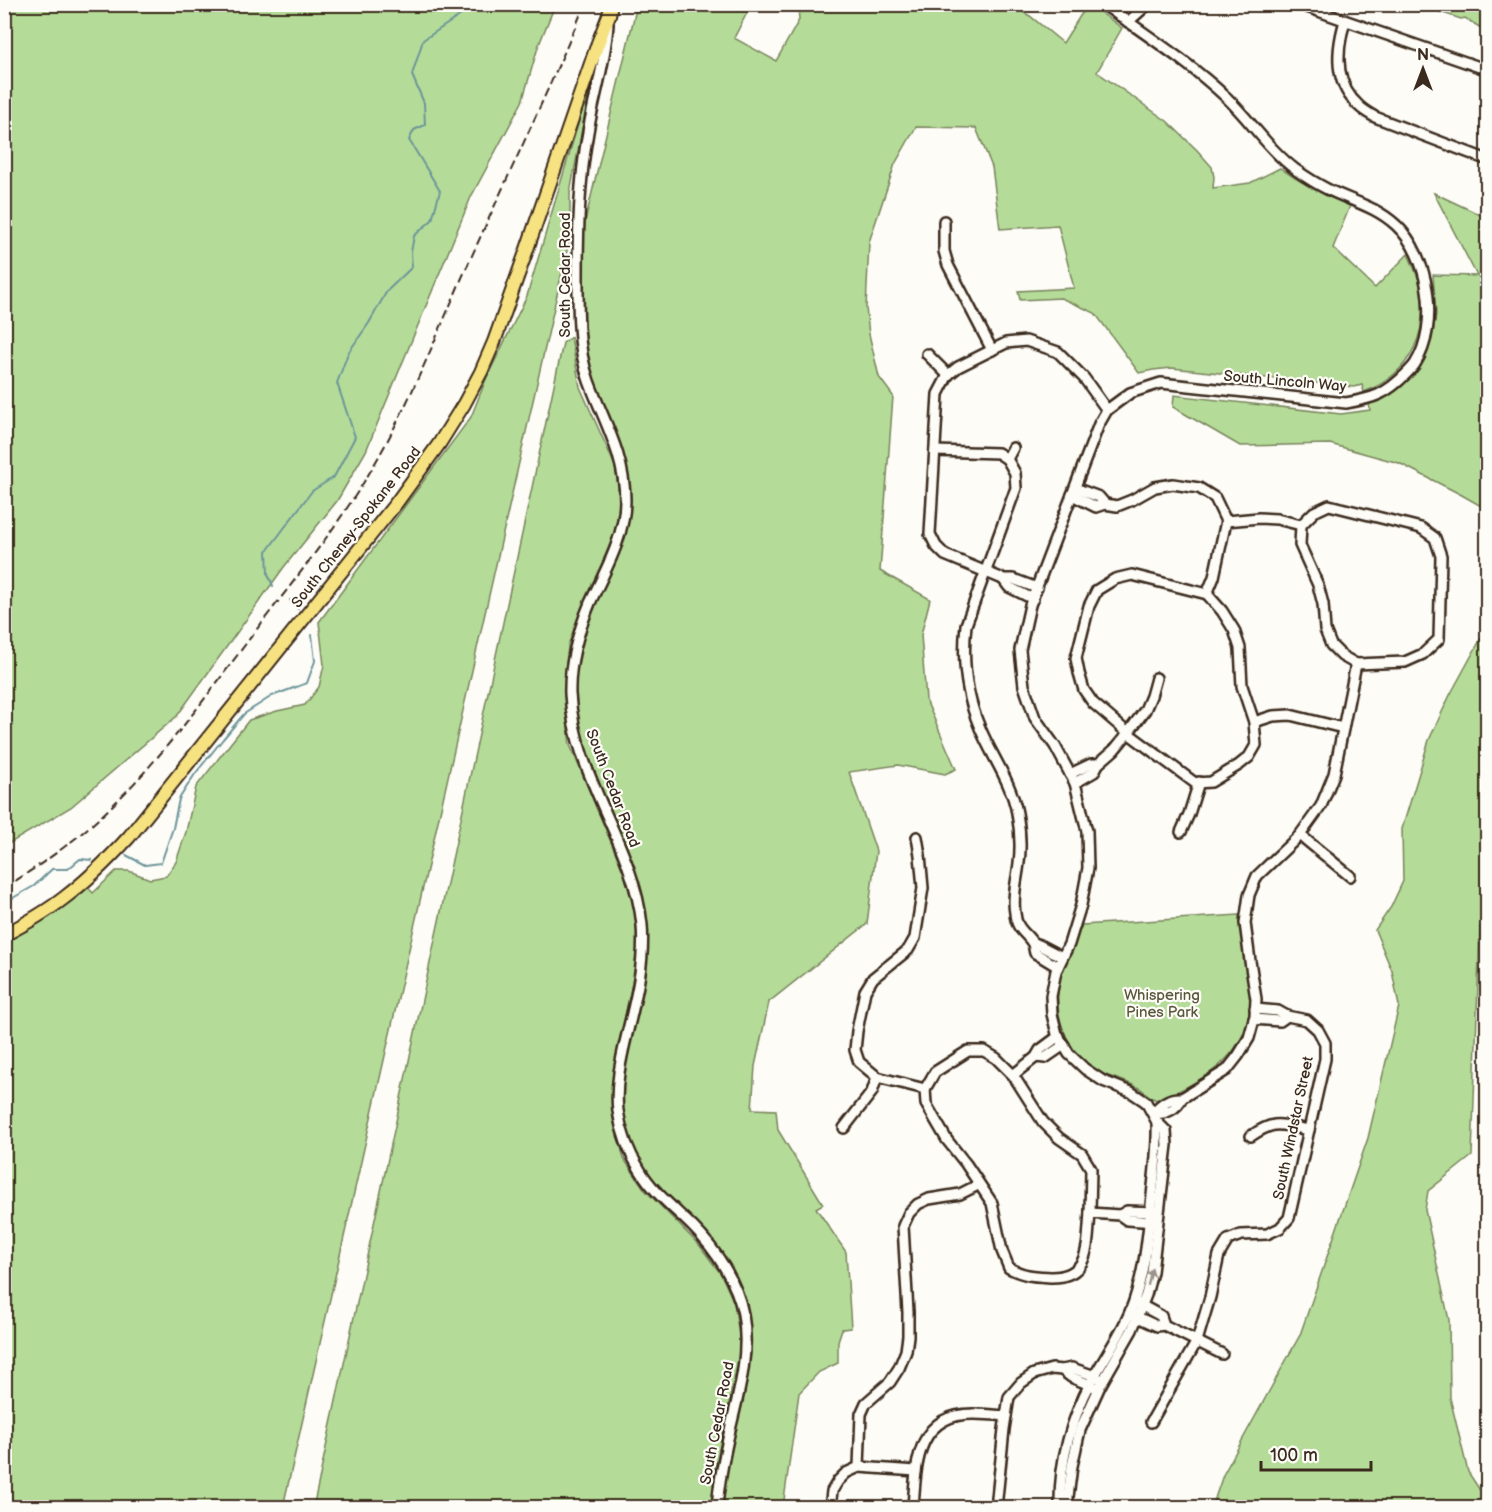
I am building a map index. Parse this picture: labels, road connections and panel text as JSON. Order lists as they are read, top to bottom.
{
  "streets": {
    "main road": ["South Cheney-Spokane Road"],
    "street": ["South Cedar Road", "South Lincoln Way", "South Windstar Street"]
  },
  "crossings": [
    ["South Cedar Road", "South Cheney-Spokane Road"]
  ],
  "parks": ["Whispering Pines Park"],
  "scale_bar": "100 m",
  "north": "top"
}
